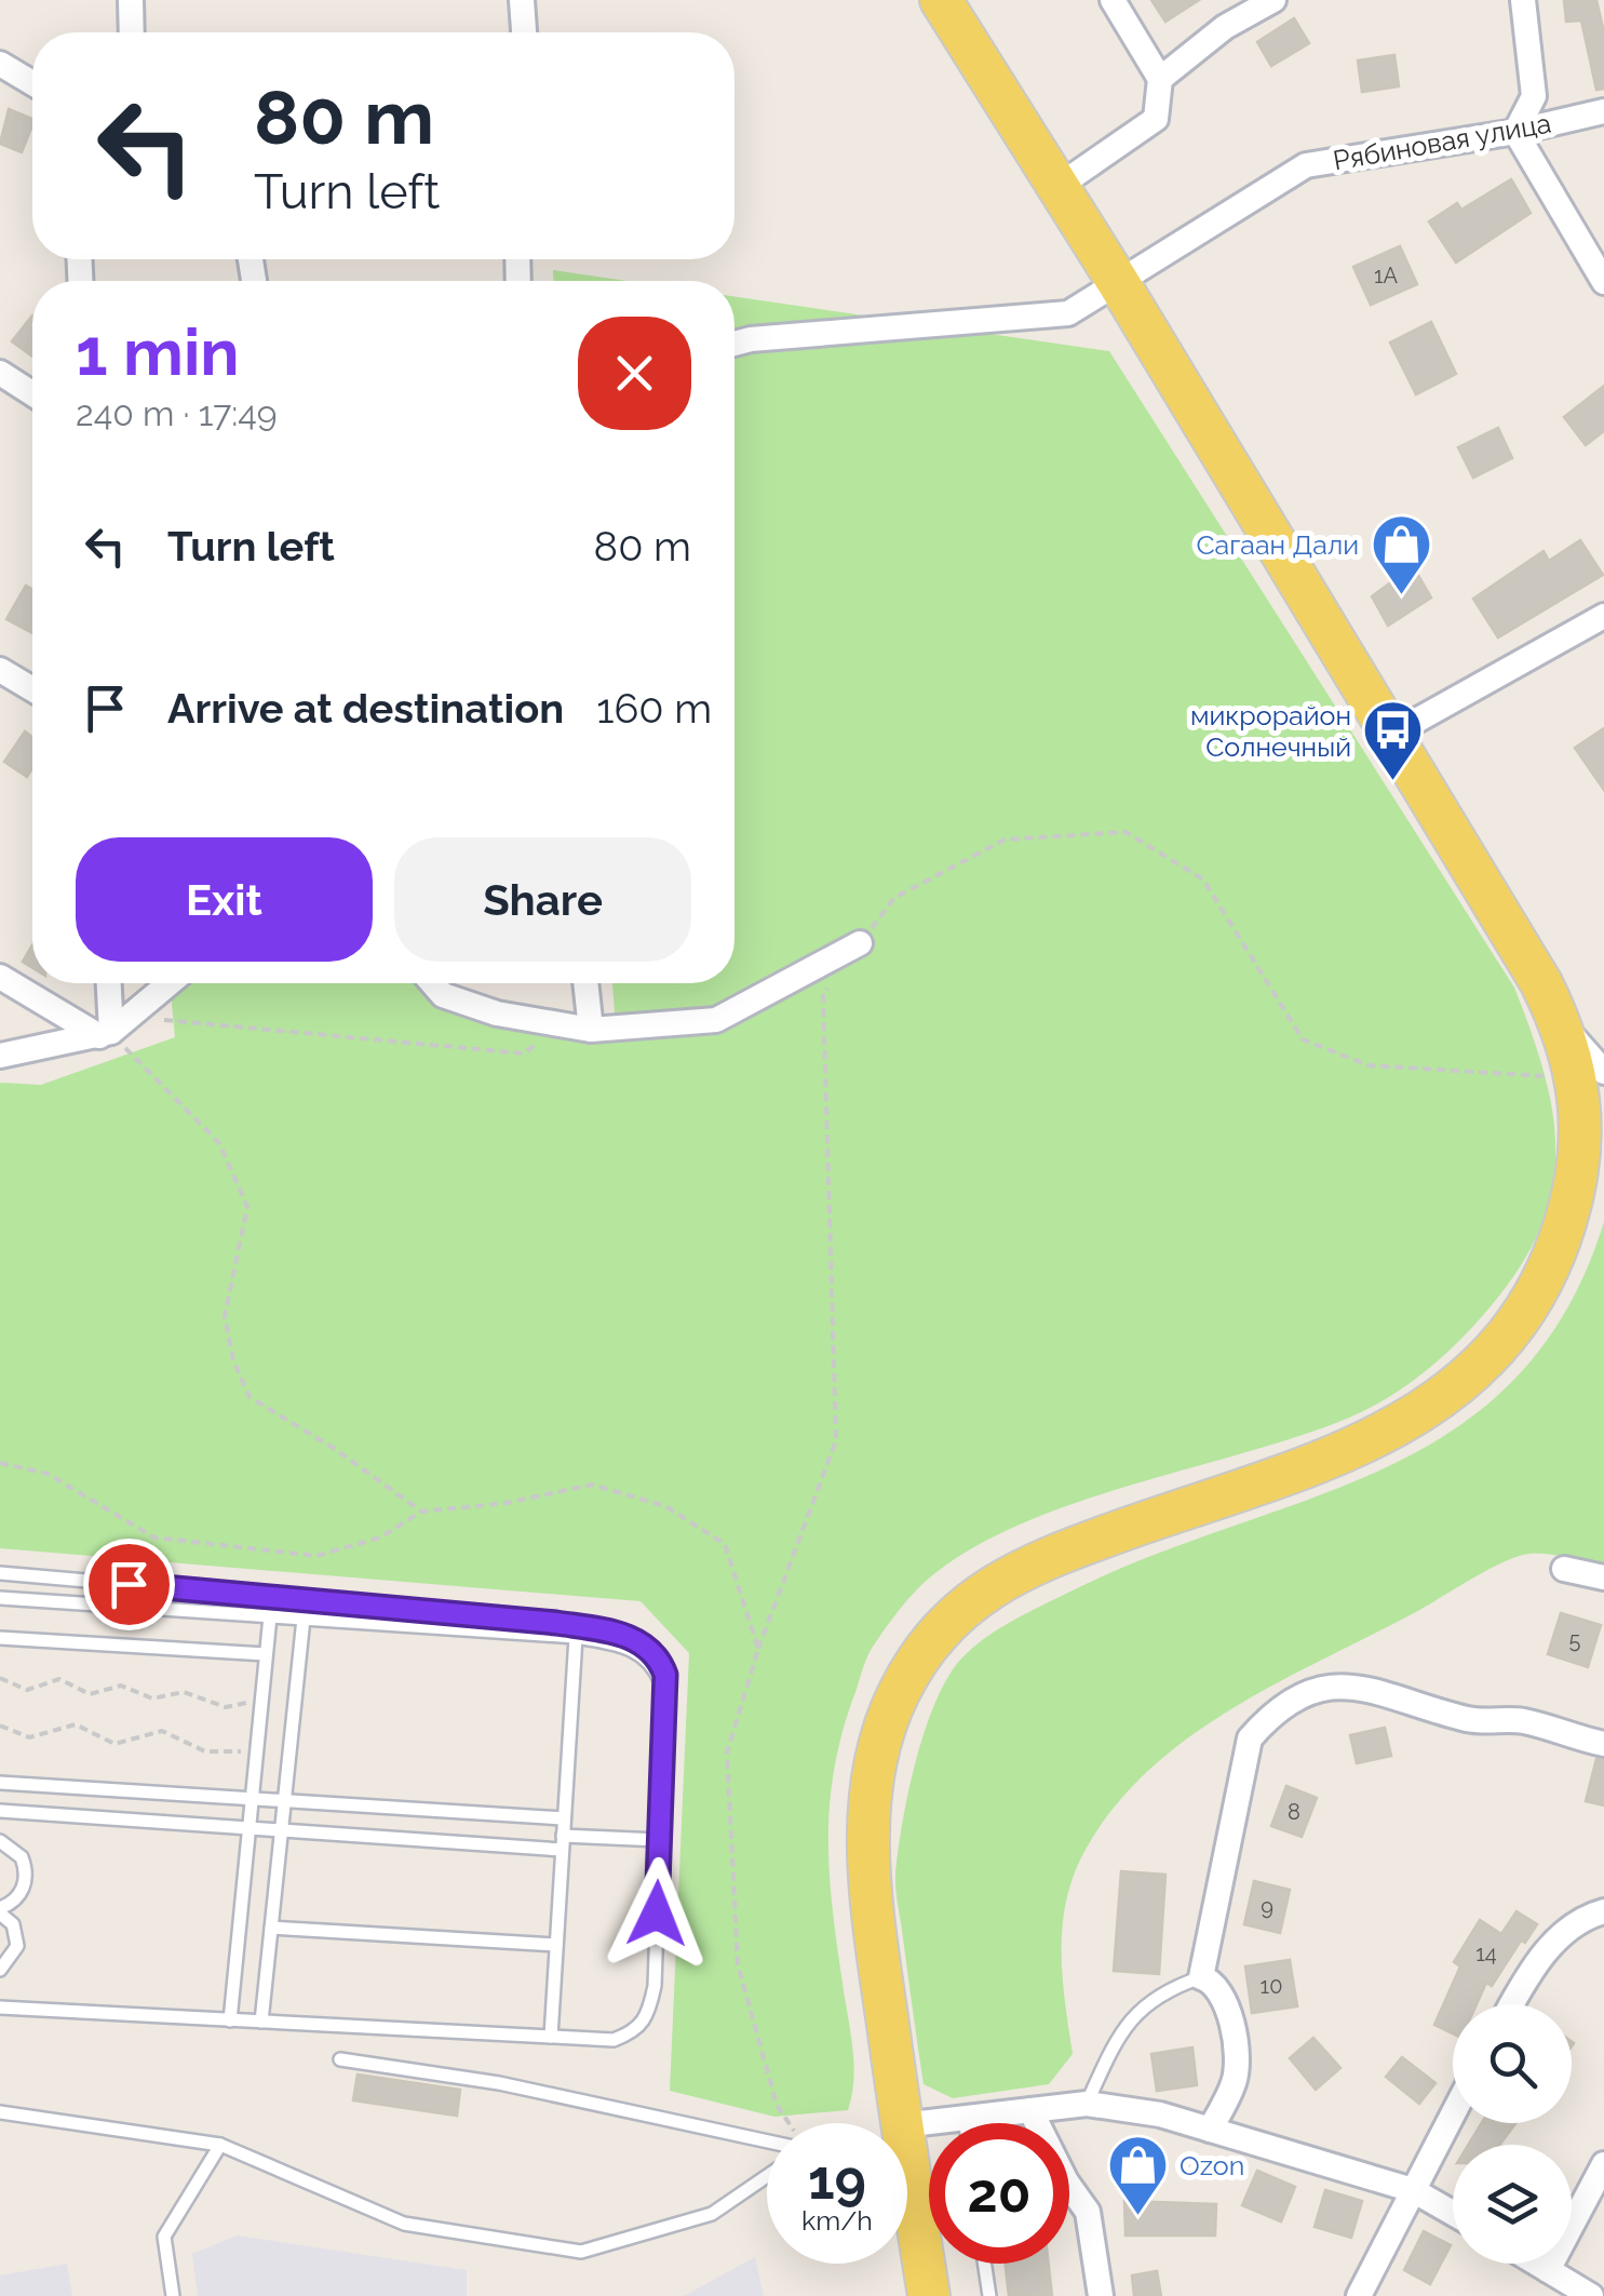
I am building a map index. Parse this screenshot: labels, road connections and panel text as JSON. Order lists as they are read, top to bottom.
{
  "streets": {
    "street": ["Рябиновая улица"]
  },
  "places": {
    "shop": ["Сагаан Дали", "Ozon"],
    "bus stop": ["микрорайон Солнечный"]
  },
  "house_numbers": [
    "1А",
    "5",
    "8",
    "9",
    "14",
    "10"
  ],
  "page": {
    "turn": ["80 m", "Turn left"],
    "heading": ["1 min", "240 m · 17:49"],
    "list": [
      {
        "name": "Turn left",
        "value": "80 m"
      },
      {
        "name": "Arrive at destination",
        "value": "160 m"
      }
    ],
    "buttons": ["Exit", "Share"],
    "speed": "19 km/h",
    "limit": "20"
  }
}
